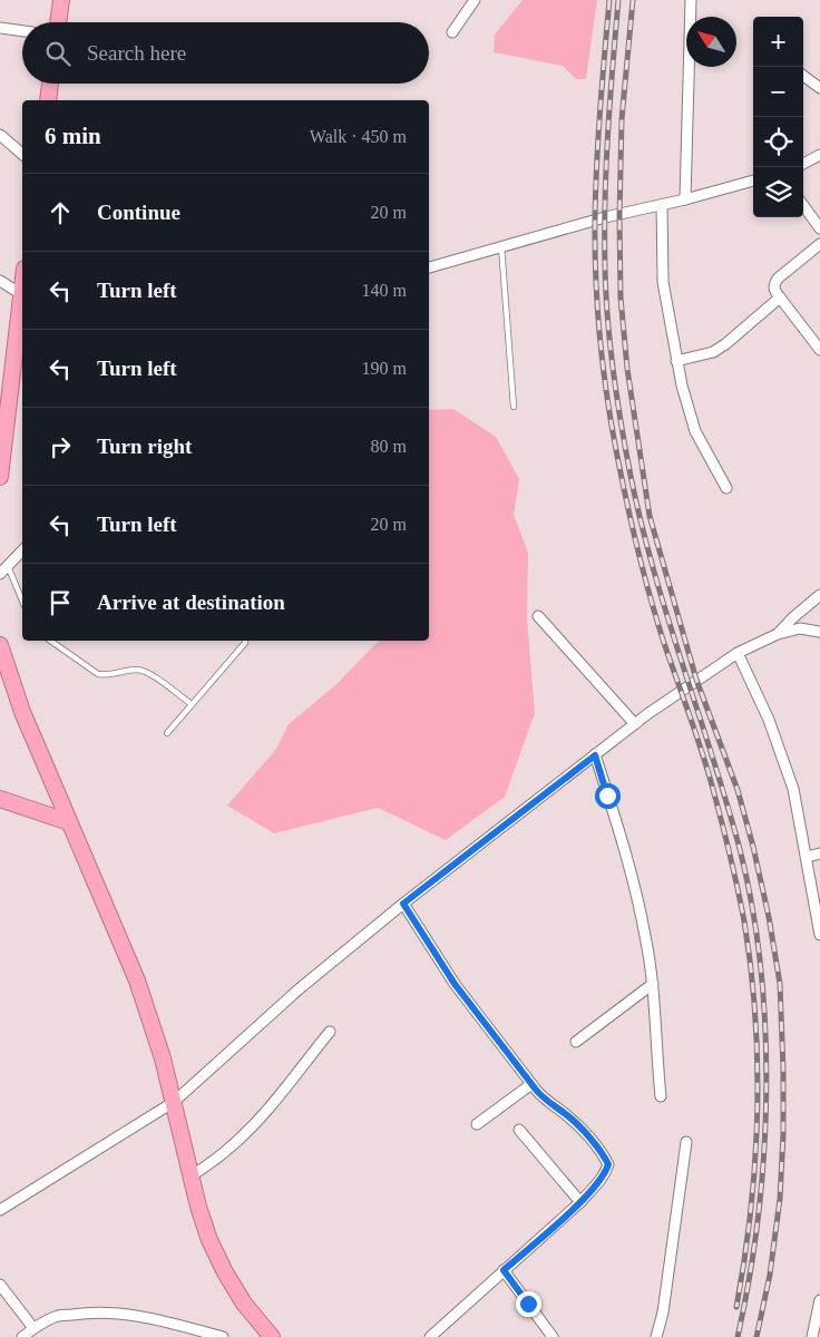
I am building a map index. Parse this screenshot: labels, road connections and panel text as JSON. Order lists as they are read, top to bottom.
{
  "north": "top left",
  "page": {
    "map_buttons": ["+", "−"],
    "search": "Search here",
    "heading": ["6 min", "Walk · 450 m"],
    "list": [
      ["Continue", "20 m"],
      ["Turn left", "140 m"],
      ["Turn left", "190 m"],
      ["Turn right", "80 m"],
      ["Turn left", "20 m"],
      "Arrive at destination"
    ]
  }
}
